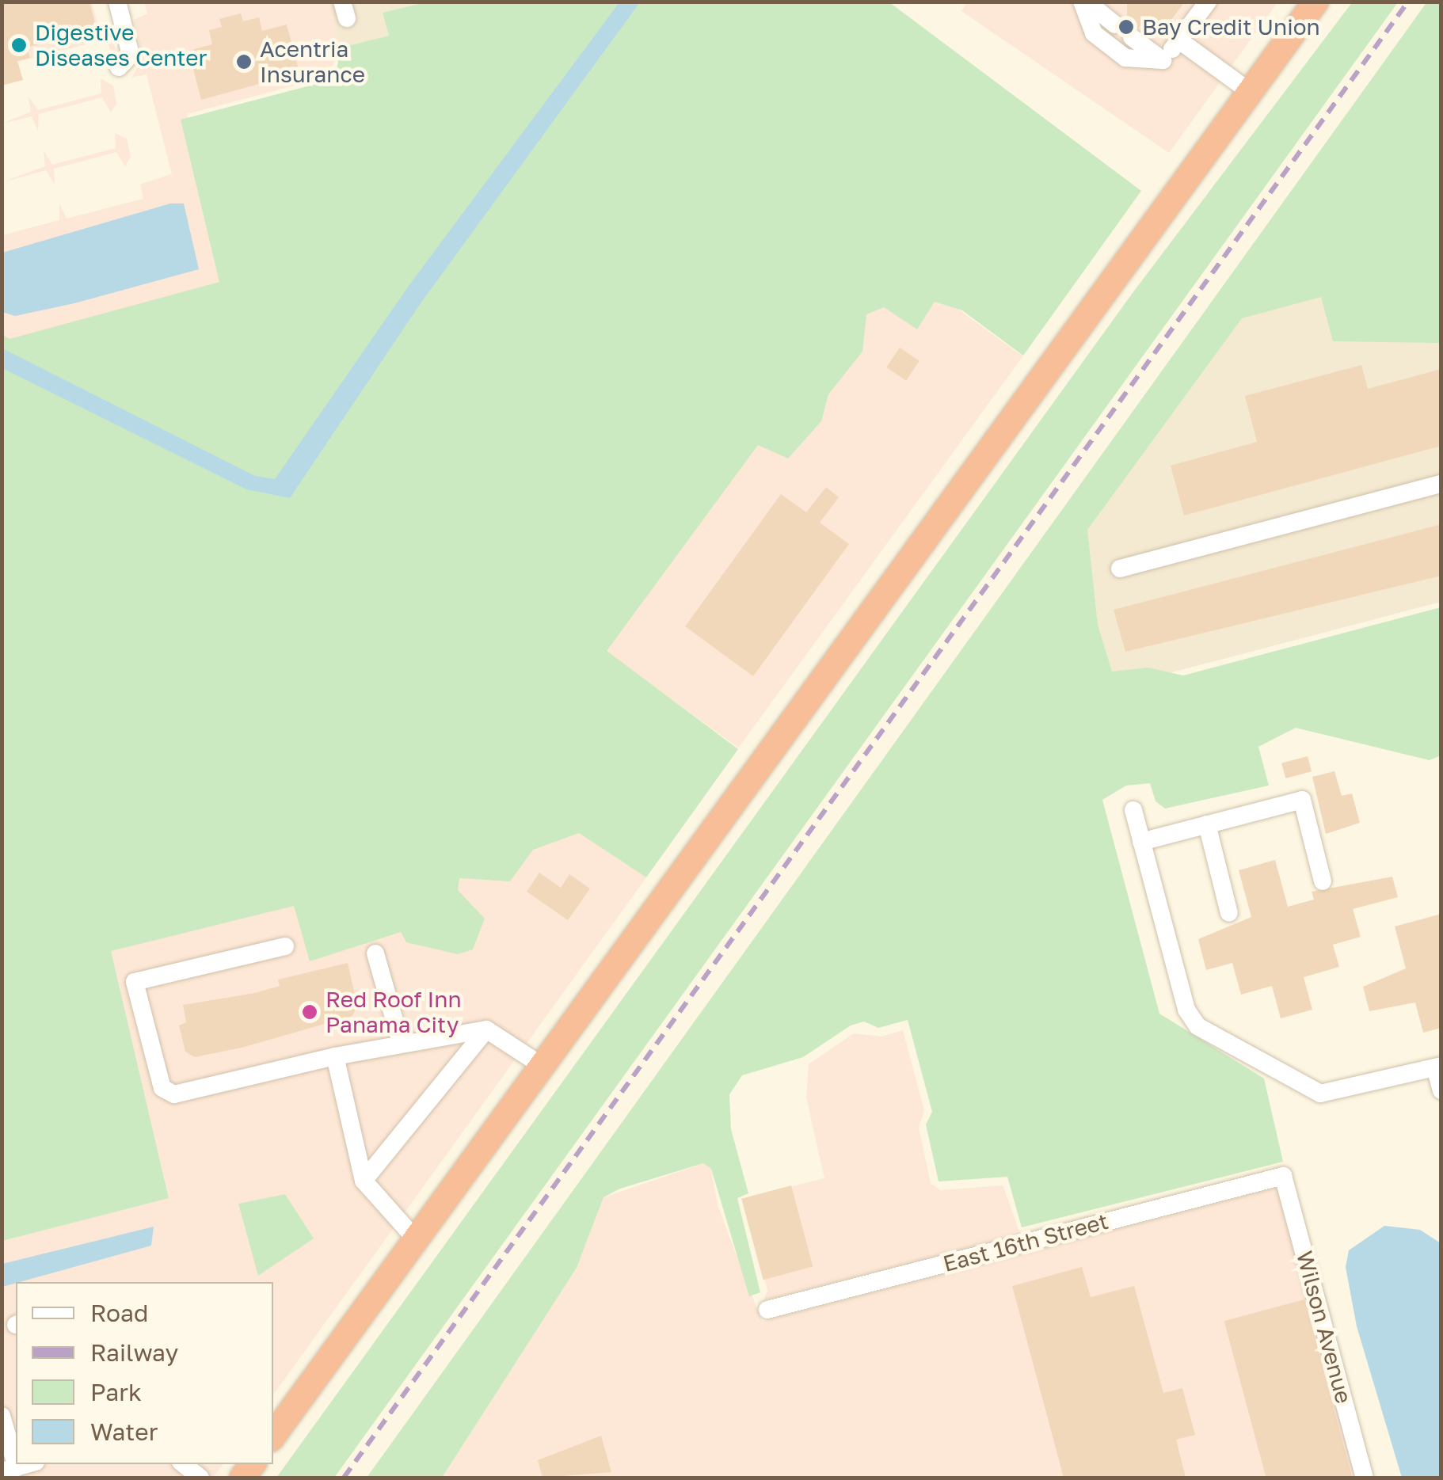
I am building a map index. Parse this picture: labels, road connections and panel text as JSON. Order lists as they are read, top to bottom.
{
  "streets": {
    "street": ["East 16th Street", "Wilson Avenue"]
  },
  "crossings": [
    ["East 16th Street", "Wilson Avenue"]
  ],
  "places": [
    "Bay Credit Union",
    "Digestive Diseases Center",
    "Acentria Insurance",
    "Red Roof Inn Panama City"
  ],
  "legend": [
    "Road",
    "Railway",
    "Park",
    "Water"
  ]
}
